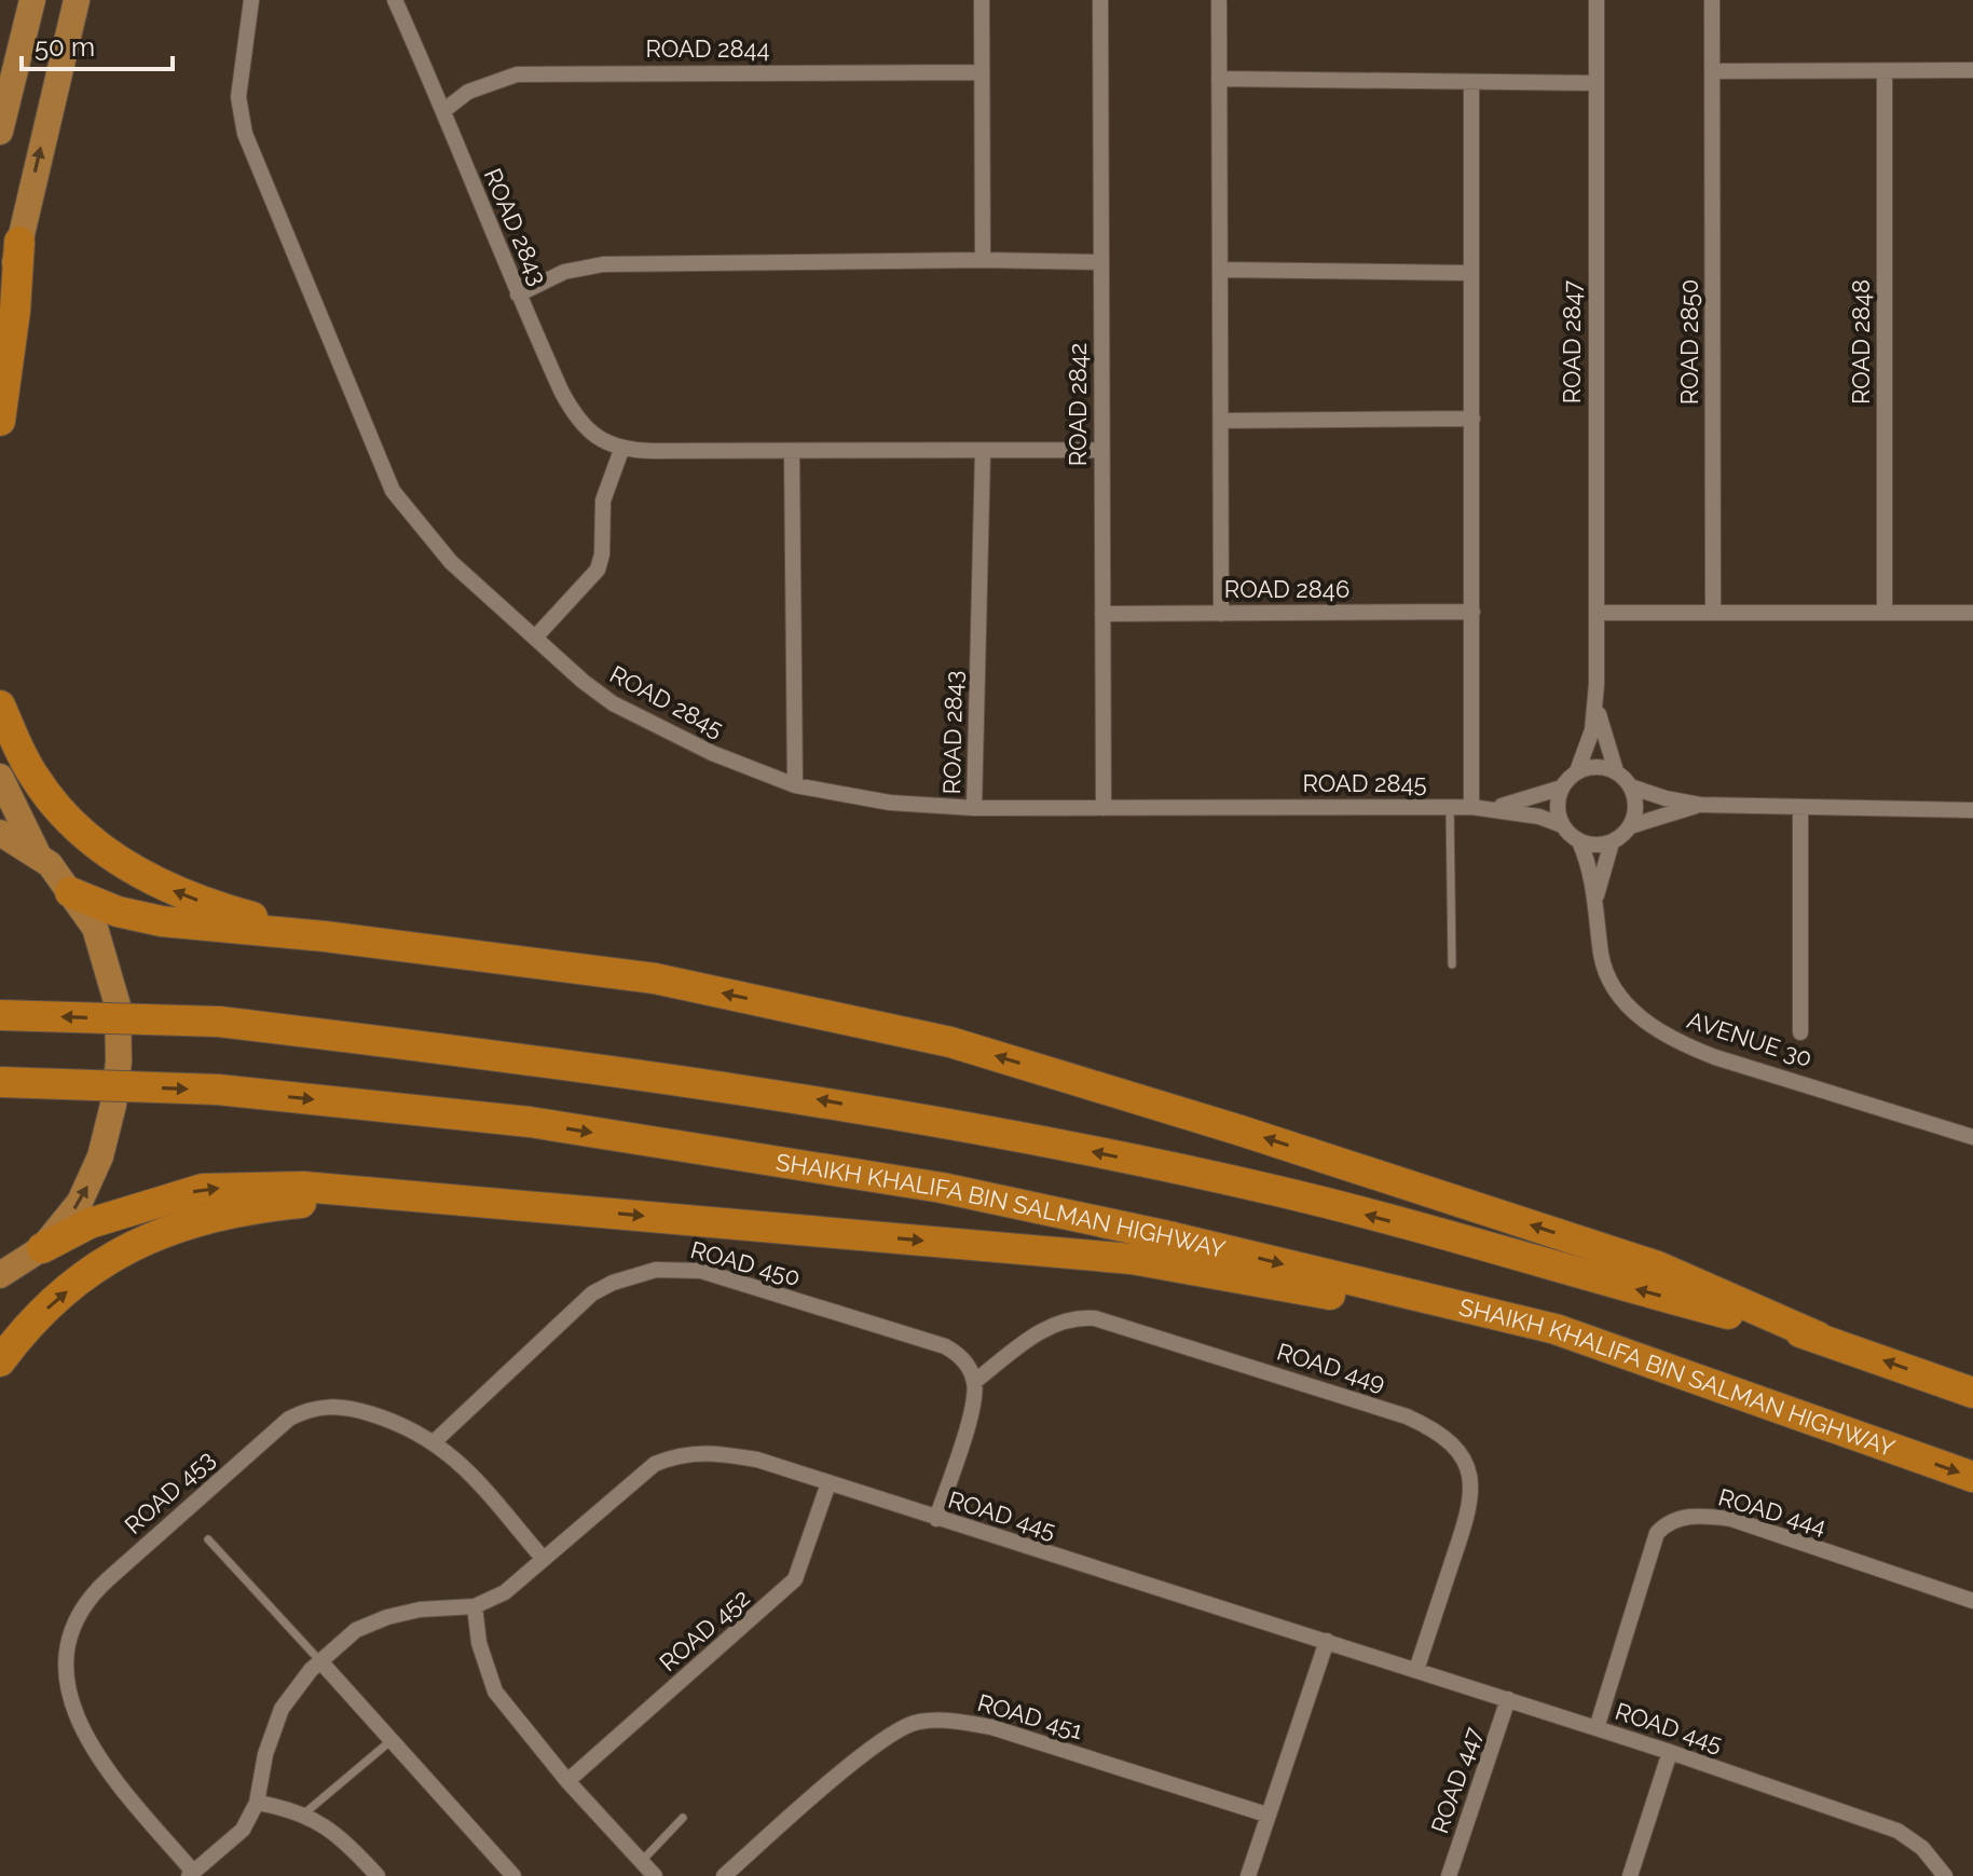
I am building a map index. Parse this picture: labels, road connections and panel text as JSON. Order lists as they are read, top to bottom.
{
  "streets": {
    "highway": ["SHAIKH KHALIFA BIN SALMAN HIGHWAY"],
    "street": [
      "ROAD 2844",
      "ROAD 2843",
      "ROAD 2847",
      "ROAD 2850",
      "ROAD 2848",
      "ROAD 2842",
      "ROAD 2846",
      "ROAD 2845",
      "AVENUE 30",
      "ROAD 450",
      "ROAD 449",
      "ROAD 453",
      "ROAD 444",
      "ROAD 445",
      "ROAD 452",
      "ROAD 451",
      "ROAD 447"
    ]
  },
  "crossings": [
    ["ROAD 2844", "ROAD 2843"],
    ["ROAD 2843", "ROAD 2845"],
    ["ROAD 2847", "ROAD 2845"],
    ["ROAD 2847", "AVENUE 30"],
    ["ROAD 2842", "ROAD 2846"],
    ["ROAD 2842", "ROAD 2845"],
    ["ROAD 2845", "AVENUE 30"],
    ["ROAD 450", "ROAD 449"],
    ["ROAD 450", "ROAD 453"],
    ["ROAD 449", "ROAD 445"],
    ["ROAD 453", "ROAD 445"],
    ["ROAD 444", "ROAD 445"],
    ["ROAD 445", "ROAD 452"],
    ["ROAD 445", "ROAD 447"]
  ],
  "scale_bar": "50 m"
}
